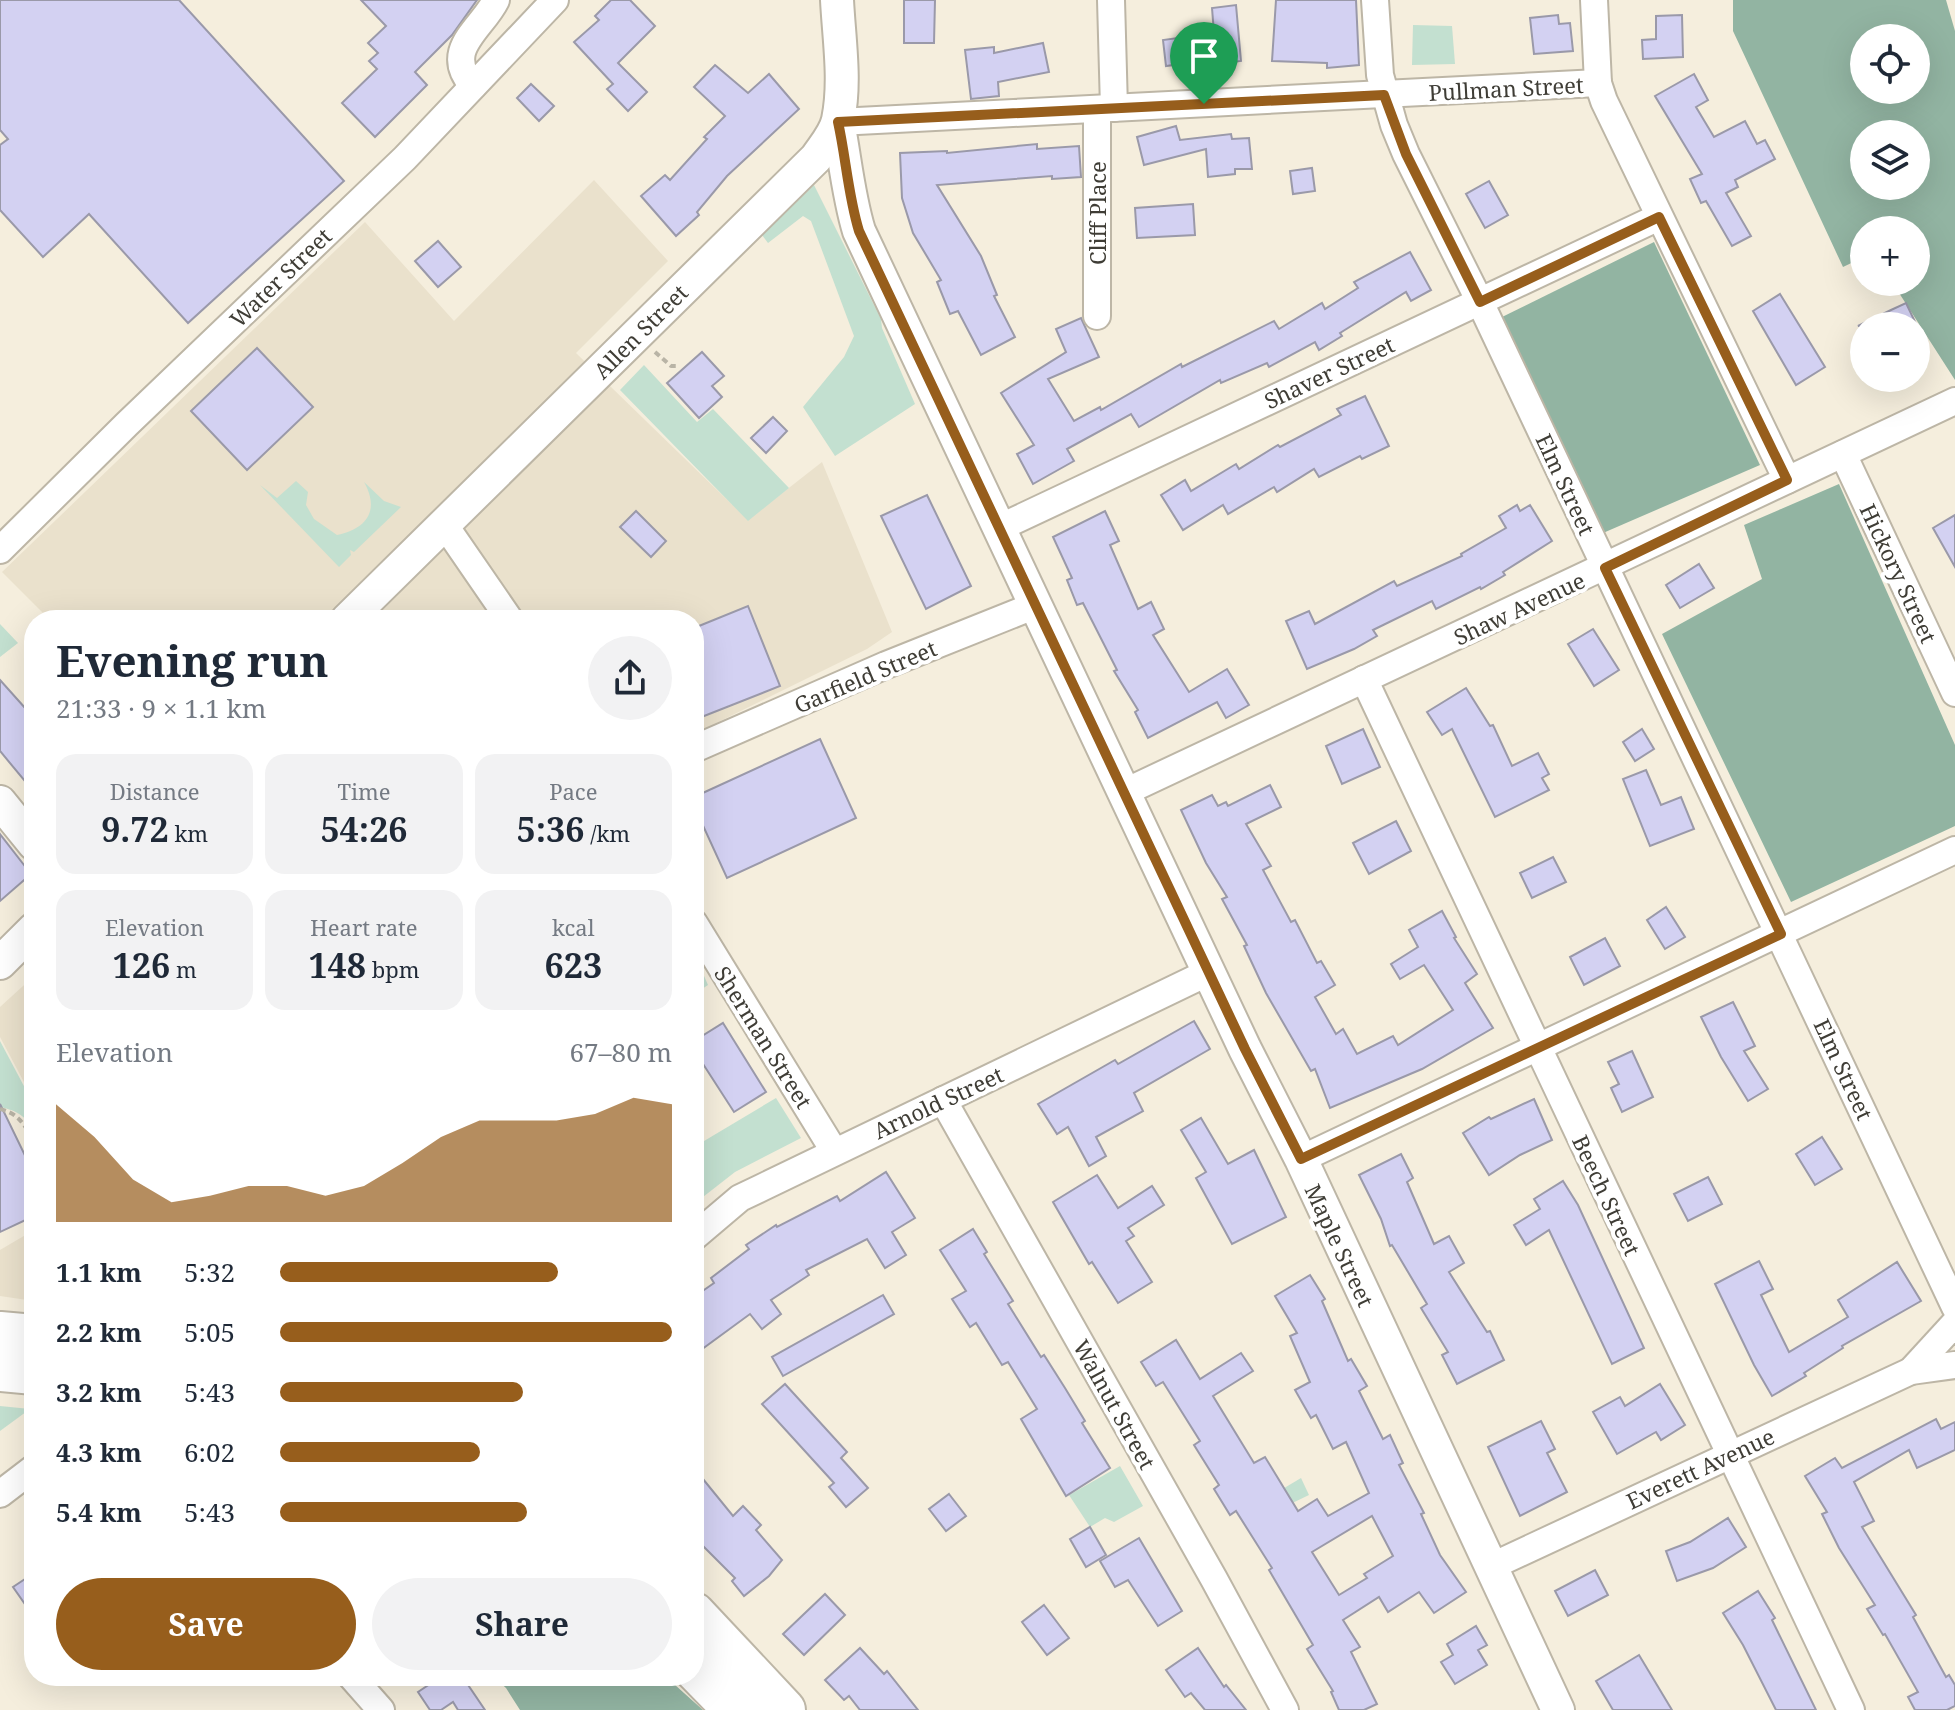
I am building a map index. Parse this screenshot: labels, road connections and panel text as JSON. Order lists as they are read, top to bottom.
{
  "streets": {
    "street": [
      "Pullman Street",
      "Cliff Place",
      "Water Street",
      "Allen Street",
      "Shaver Street",
      "Elm Street",
      "Hickory Street",
      "Shaw Avenue",
      "Garfield Street",
      "Sherman Street",
      "Arnold Street",
      "Beech Street",
      "Maple Street",
      "Walnut Street",
      "Everett Avenue"
    ]
  },
  "crossings": [
    ["Pullman Street", "Cliff Place"],
    ["Pullman Street", "Allen Street"],
    ["Pullman Street", "Elm Street"],
    ["Pullman Street", "Maple Street"],
    ["Allen Street", "Maple Street"],
    ["Shaver Street", "Elm Street"],
    ["Shaver Street", "Maple Street"],
    ["Elm Street", "Shaw Avenue"],
    ["Hickory Street", "Shaw Avenue"],
    ["Shaw Avenue", "Beech Street"],
    ["Shaw Avenue", "Maple Street"],
    ["Garfield Street", "Maple Street"],
    ["Sherman Street", "Arnold Street"],
    ["Arnold Street", "Maple Street"],
    ["Arnold Street", "Walnut Street"],
    ["Beech Street", "Everett Avenue"],
    ["Maple Street", "Everett Avenue"]
  ],
  "page": {
    "map_buttons": ["+", "−"],
    "heading": ["Evening run", "21:33 · 9 × 1.1 km"],
    "stats": [
      ["Distance", "9.72 km"],
      ["Time", "54:26"],
      ["Pace", "5:36 /km"],
      ["Elevation", "126 m"],
      ["Heart rate", "148 bpm"],
      ["kcal", "623"]
    ],
    "chart": ["Elevation", "67–80 m"],
    "list": [
      {
        "name": "1.1 km",
        "note": "5:32"
      },
      {
        "name": "2.2 km",
        "note": "5:05"
      },
      {
        "name": "3.2 km",
        "note": "5:43"
      },
      {
        "name": "4.3 km",
        "note": "6:02"
      },
      {
        "name": "5.4 km",
        "note": "5:43"
      }
    ],
    "buttons": ["Save", "Share"]
  }
}
